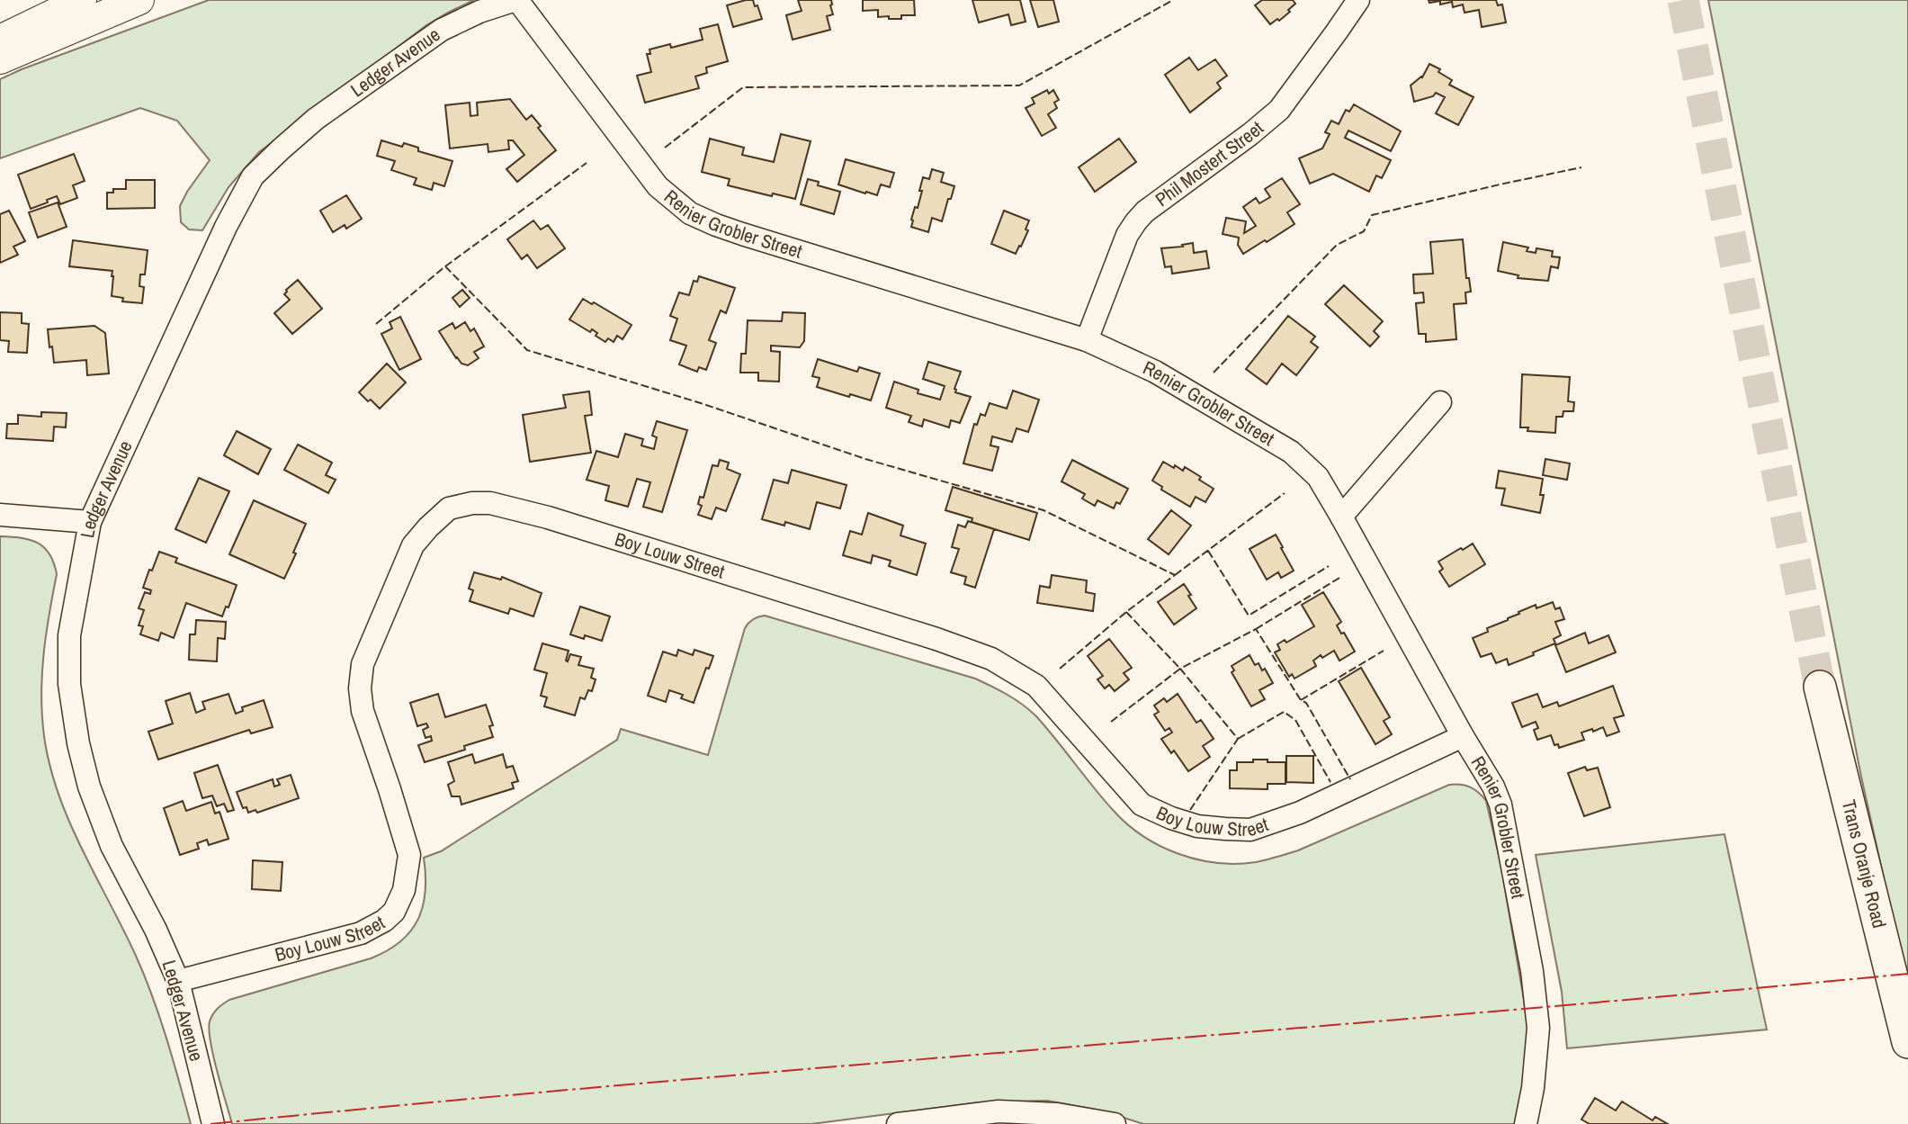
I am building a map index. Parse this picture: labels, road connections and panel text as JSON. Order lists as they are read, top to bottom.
{
  "streets": {
    "main road": ["Trans Oranje Road"],
    "street": [
      "Ledger Avenue",
      "Phil Mostert Street",
      "Renier Grobler Street",
      "Boy Louw Street"
    ]
  },
  "crossings": [
    ["Ledger Avenue", "Renier Grobler Street"],
    ["Ledger Avenue", "Boy Louw Street"],
    ["Phil Mostert Street", "Renier Grobler Street"],
    ["Renier Grobler Street", "Boy Louw Street"]
  ]
}
